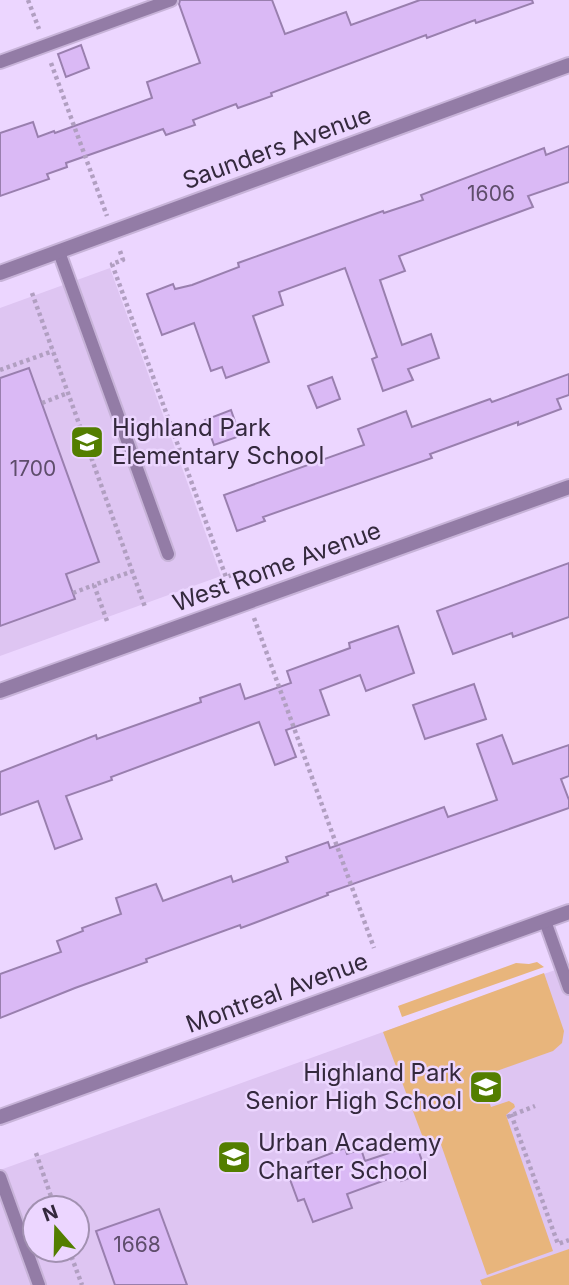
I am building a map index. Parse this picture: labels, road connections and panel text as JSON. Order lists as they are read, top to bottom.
{
  "streets": {
    "street": ["Saunders Avenue", "West Rome Avenue", "Montreal Avenue"]
  },
  "places": {
    "school or university": ["Highland Park Elementary School", "Highland Park Senior High School", "Urban Academy Charter School"]
  },
  "house_numbers": ["1606", "1700", "1668"],
  "north": "top"
}
